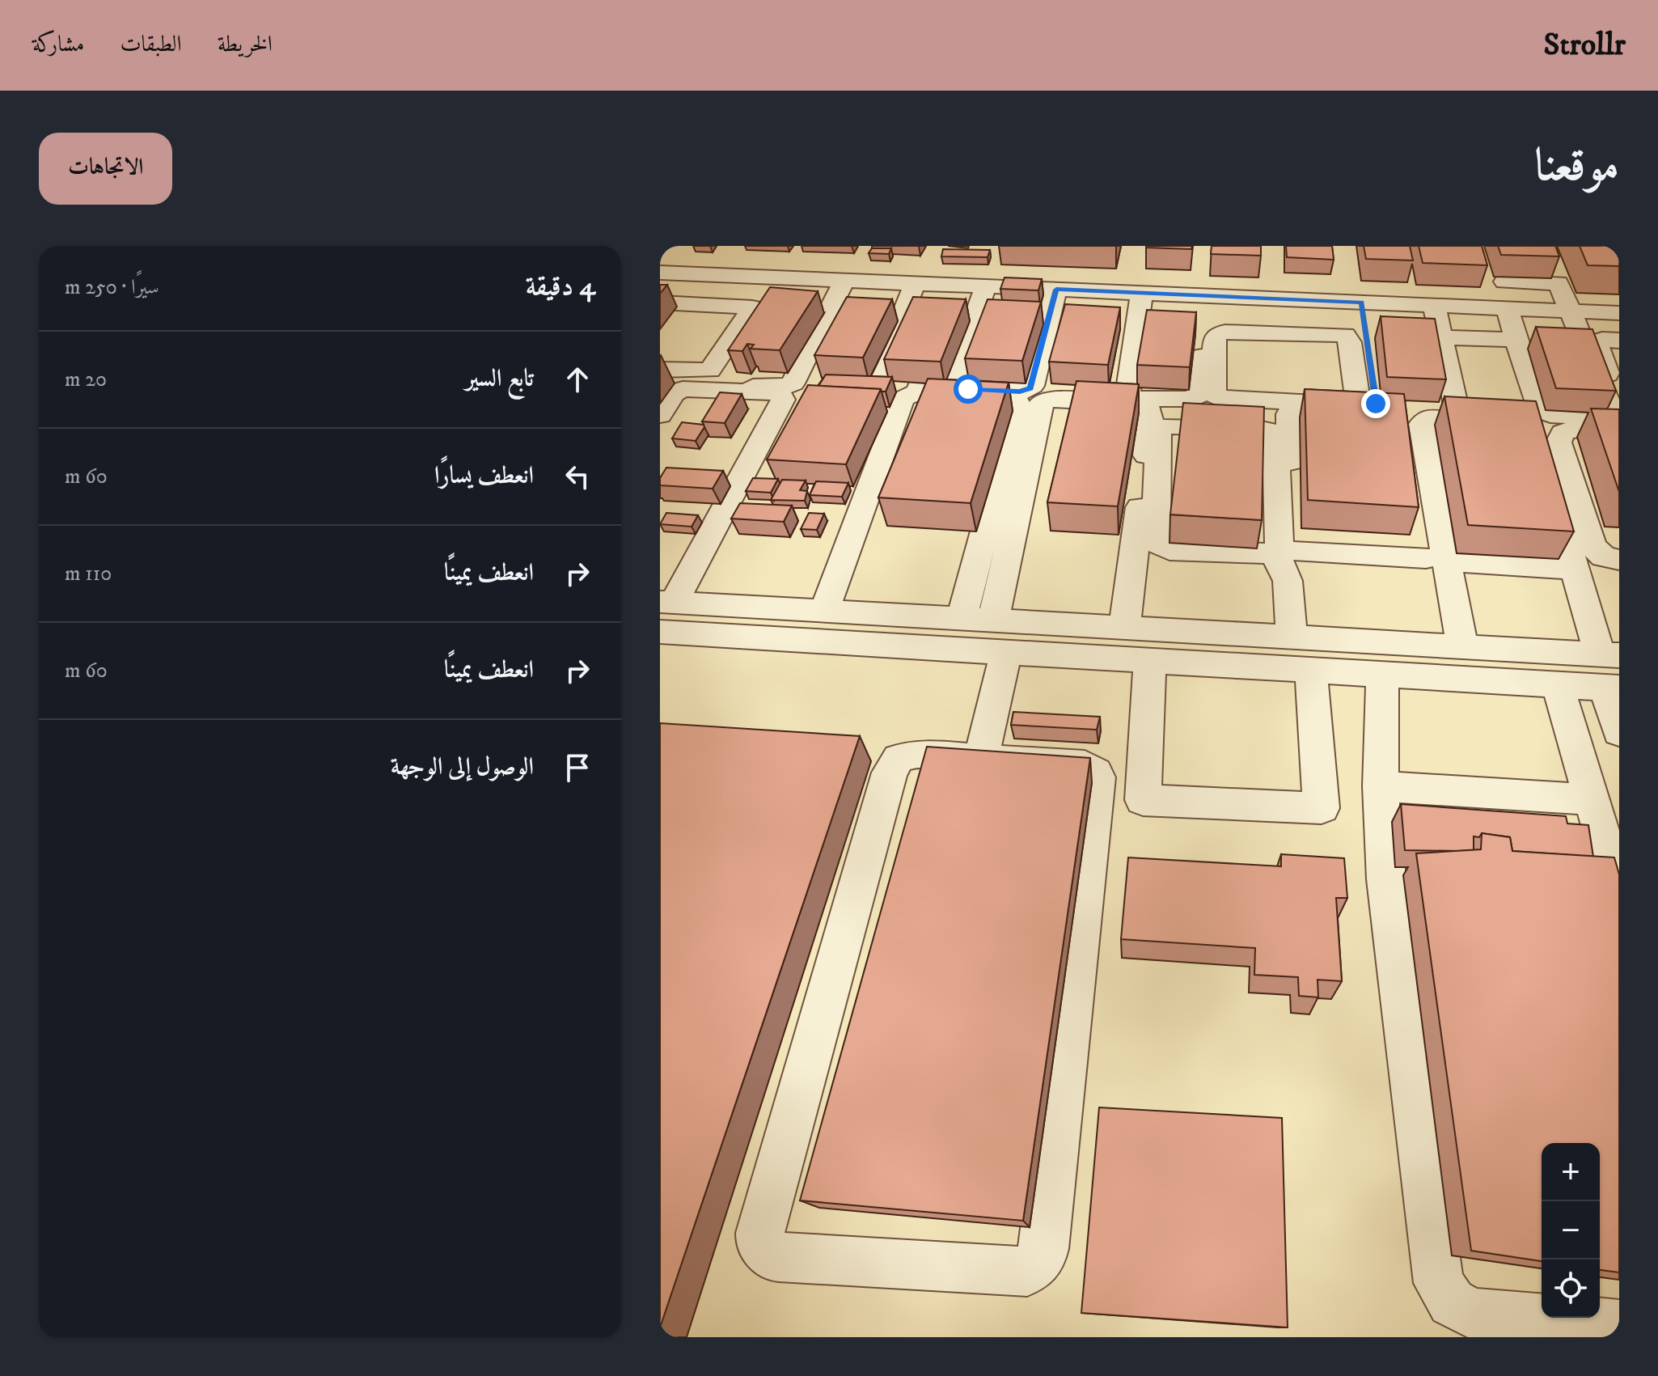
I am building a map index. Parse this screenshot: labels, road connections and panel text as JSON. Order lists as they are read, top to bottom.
{
  "page": {
    "header": "Strollr",
    "nav": ["الخريطة", "الطبقات", "مشاركة"],
    "title": "موقعنا",
    "buttons": "الاتجاهات",
    "heading": ["4 دقيقة", "سيرًا · 250 m"],
    "list": [
      ["تابع السير", "20 m"],
      ["انعطف يسارًا", "60 m"],
      ["انعطف يمينًا", "110 m"],
      ["انعطف يمينًا", "60 m"],
      "الوصول إلى الوجهة"
    ],
    "map_buttons": ["+", "−"]
  }
}
